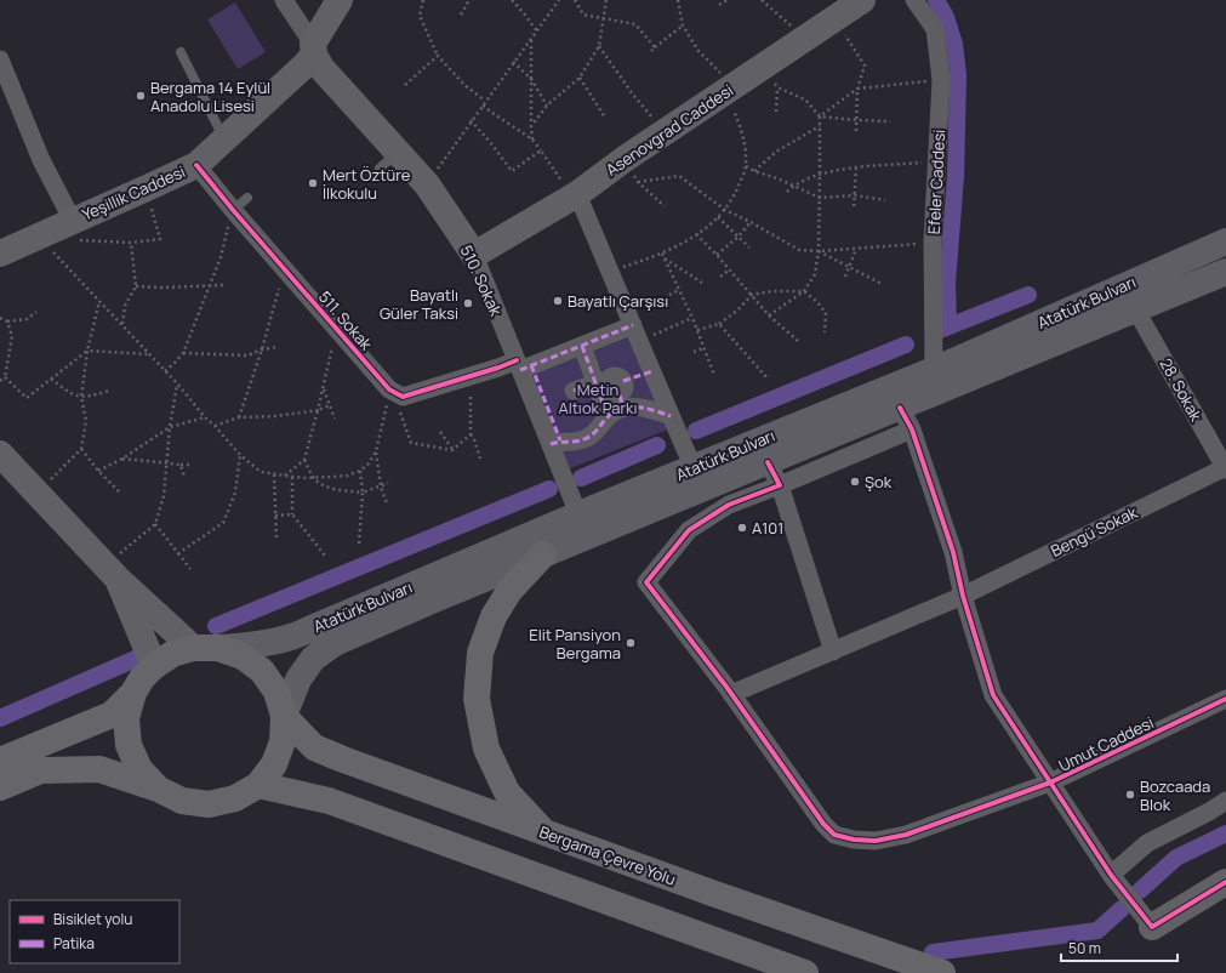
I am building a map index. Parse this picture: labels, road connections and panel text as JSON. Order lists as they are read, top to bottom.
{
  "streets": {
    "highway": ["Atatürk Bulvarı", "Bergama Çevre Yolu"],
    "main road": ["Asenovgrad Caddesi", "Yeşillik Caddesi", "510. Sokak"],
    "street": [
      "Efeler Caddesi",
      "511. Sokak",
      "28. Sokak",
      "Bengü Sokak",
      "Umut Caddesi"
    ]
  },
  "crossings": [
    ["Asenovgrad Caddesi", "510. Sokak"],
    ["Efeler Caddesi", "Atatürk Bulvarı"],
    ["Yeşillik Caddesi", "510. Sokak"],
    ["Yeşillik Caddesi", "511. Sokak"],
    ["510. Sokak", "Atatürk Bulvarı"],
    ["Atatürk Bulvarı", "28. Sokak"],
    ["Atatürk Bulvarı", "Bergama Çevre Yolu"],
    ["28. Sokak", "Bengü Sokak"],
    ["Bengü Sokak", "Umut Caddesi"]
  ],
  "parks": ["Metin Altıok Parkı"],
  "places": [
    "Bergama 14 Eylül Anadolu Lisesi",
    "Mert Öztüre İlkokulu",
    "Bayatlı Çarşısı",
    "Bayatlı Güler Taksi",
    "Şok",
    "A101",
    "Elit Pansiyon Bergama",
    "Bozcaada Blok"
  ],
  "legend": ["Bisiklet yolu", "Patika"],
  "scale_bar": "50 m"
}
